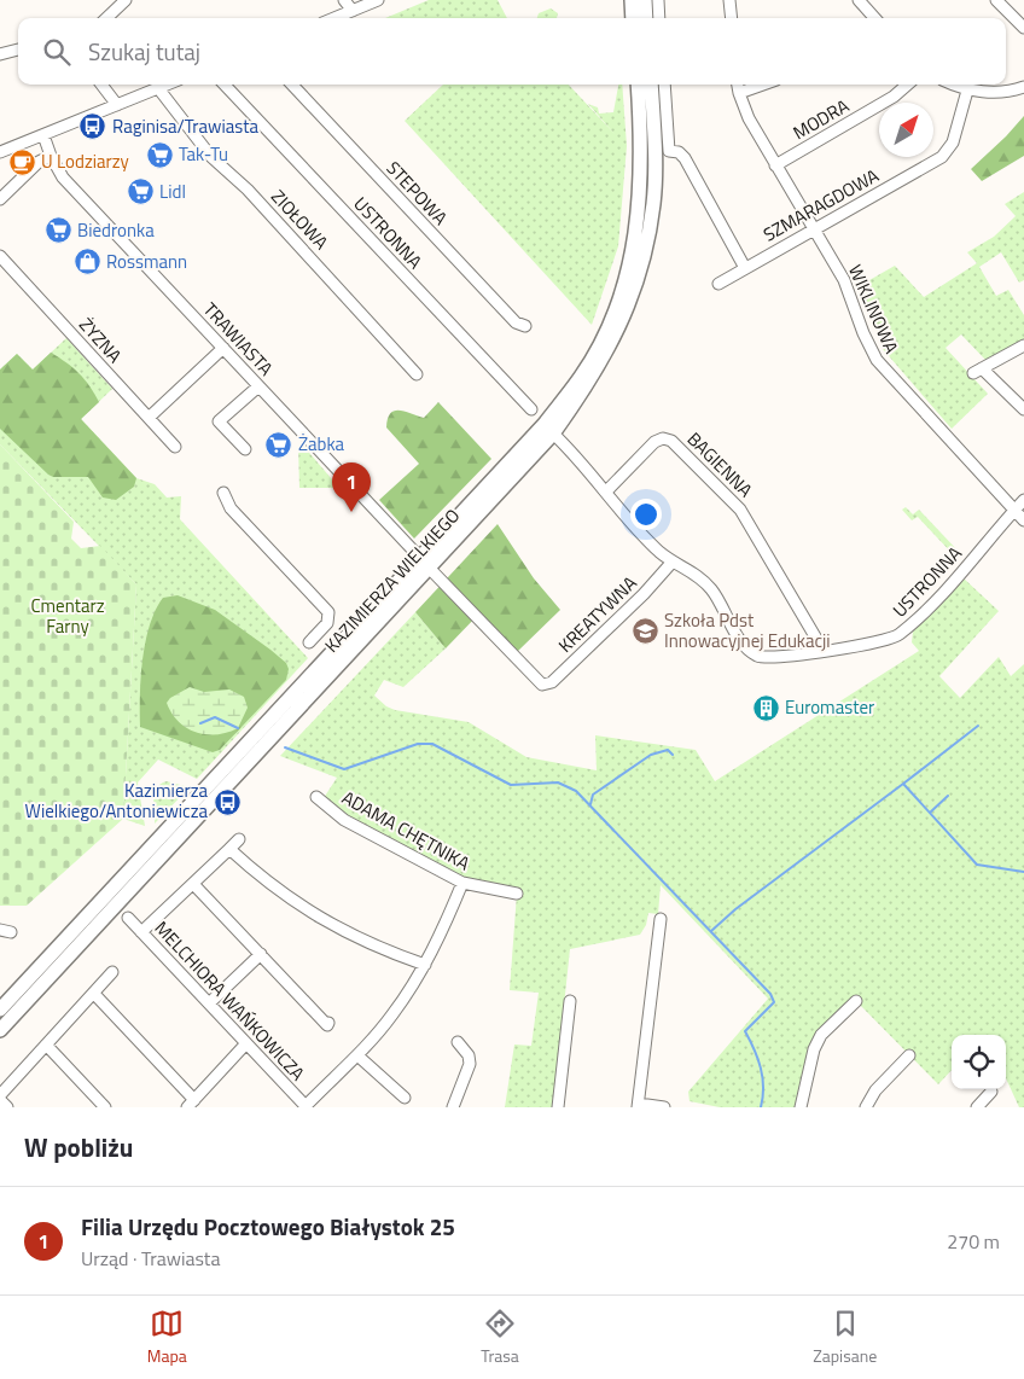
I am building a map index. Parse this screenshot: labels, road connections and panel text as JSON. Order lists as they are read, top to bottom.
{
  "streets": {
    "main road": ["KAZIMIERZA WIELKIEGO"],
    "street": [
      "MODRA",
      "STEPOWA",
      "SZMARAGDOWA",
      "ZIOŁOWA",
      "USTRONNA",
      "WIKLINOWA",
      "TRAWIASTA",
      "ŻYZNA",
      "BAGIENNA",
      "KREATYWNA",
      "ADAMA CHĘTNIKA",
      "MELCHIORA WAŃKOWICZA"
    ]
  },
  "crossings": [
    ["MODRA", "WIKLINOWA"],
    ["SZMARAGDOWA", "WIKLINOWA"],
    ["USTRONNA", "WIKLINOWA"],
    ["USTRONNA", "BAGIENNA"],
    ["USTRONNA", "KAZIMIERZA WIELKIEGO"],
    ["USTRONNA", "KREATYWNA"],
    ["TRAWIASTA", "KAZIMIERZA WIELKIEGO"],
    ["TRAWIASTA", "KREATYWNA"]
  ],
  "parks": ["Cmentarz Farny"],
  "places": {
    "bus stop": ["Raginisa/Trawiasta", "Kazimierza Wielkiego/Antoniewicza"],
    "supermarket": [
      "Tak-Tu",
      "Lidl",
      "Biedronka",
      "Żabka"
    ],
    "cafe": ["U Lodziarzy"],
    "shop": ["Rossmann"],
    "school or university": ["Szkoła Pdst Innowacyjnej Edukacji"],
    "building": ["Euromaster"]
  },
  "north": "top right",
  "page": {
    "search": "Szukaj tutaj",
    "pins": "1",
    "heading": "W pobliżu",
    "list": [
      {
        "mark": "1",
        "name": "Filia Urzędu Pocztowego Białystok 25",
        "note": "Urząd · Trawiasta",
        "value": "270 m"
      }
    ],
    "nav": ["Mapa", "Trasa", "Zapisane"]
  }
}
